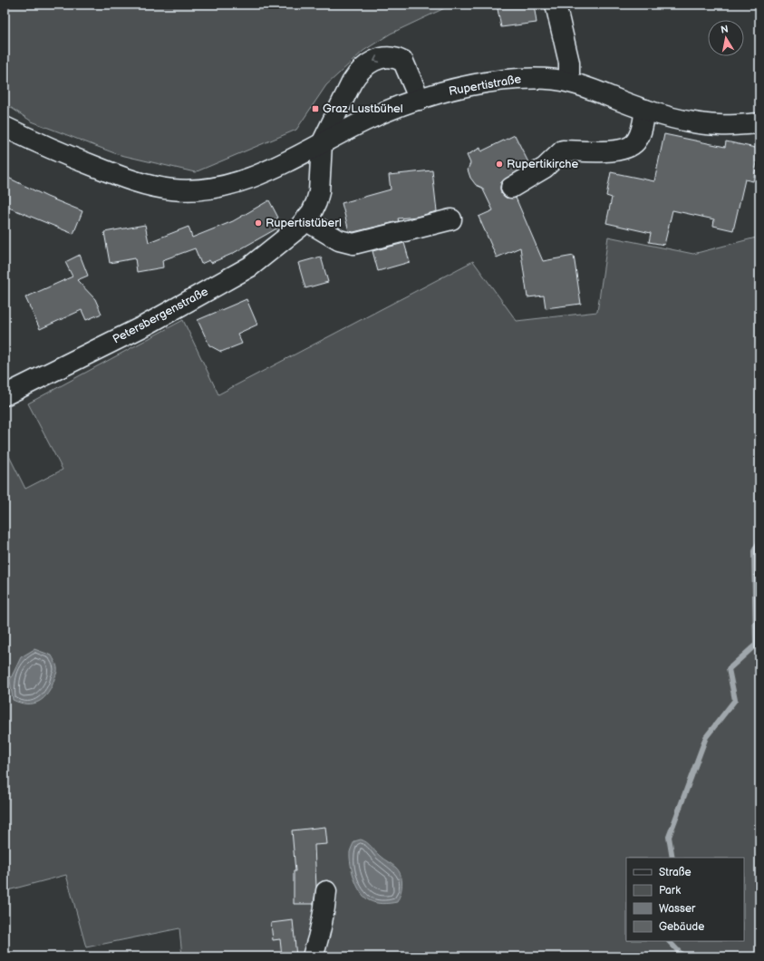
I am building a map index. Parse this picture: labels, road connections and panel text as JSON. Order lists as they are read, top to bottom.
{
  "streets": {
    "main road": ["Rupertistraße", "Petersbergenstraße"]
  },
  "crossings": [
    ["Rupertistraße", "Petersbergenstraße"]
  ],
  "places": {
    "transit": ["Graz Lustbühel"],
    "other": ["Rupertikirche", "Rupertistüberl"]
  },
  "legend": [
    "Straße",
    "Park",
    "Wasser",
    "Gebäude"
  ],
  "north": "top"
}
